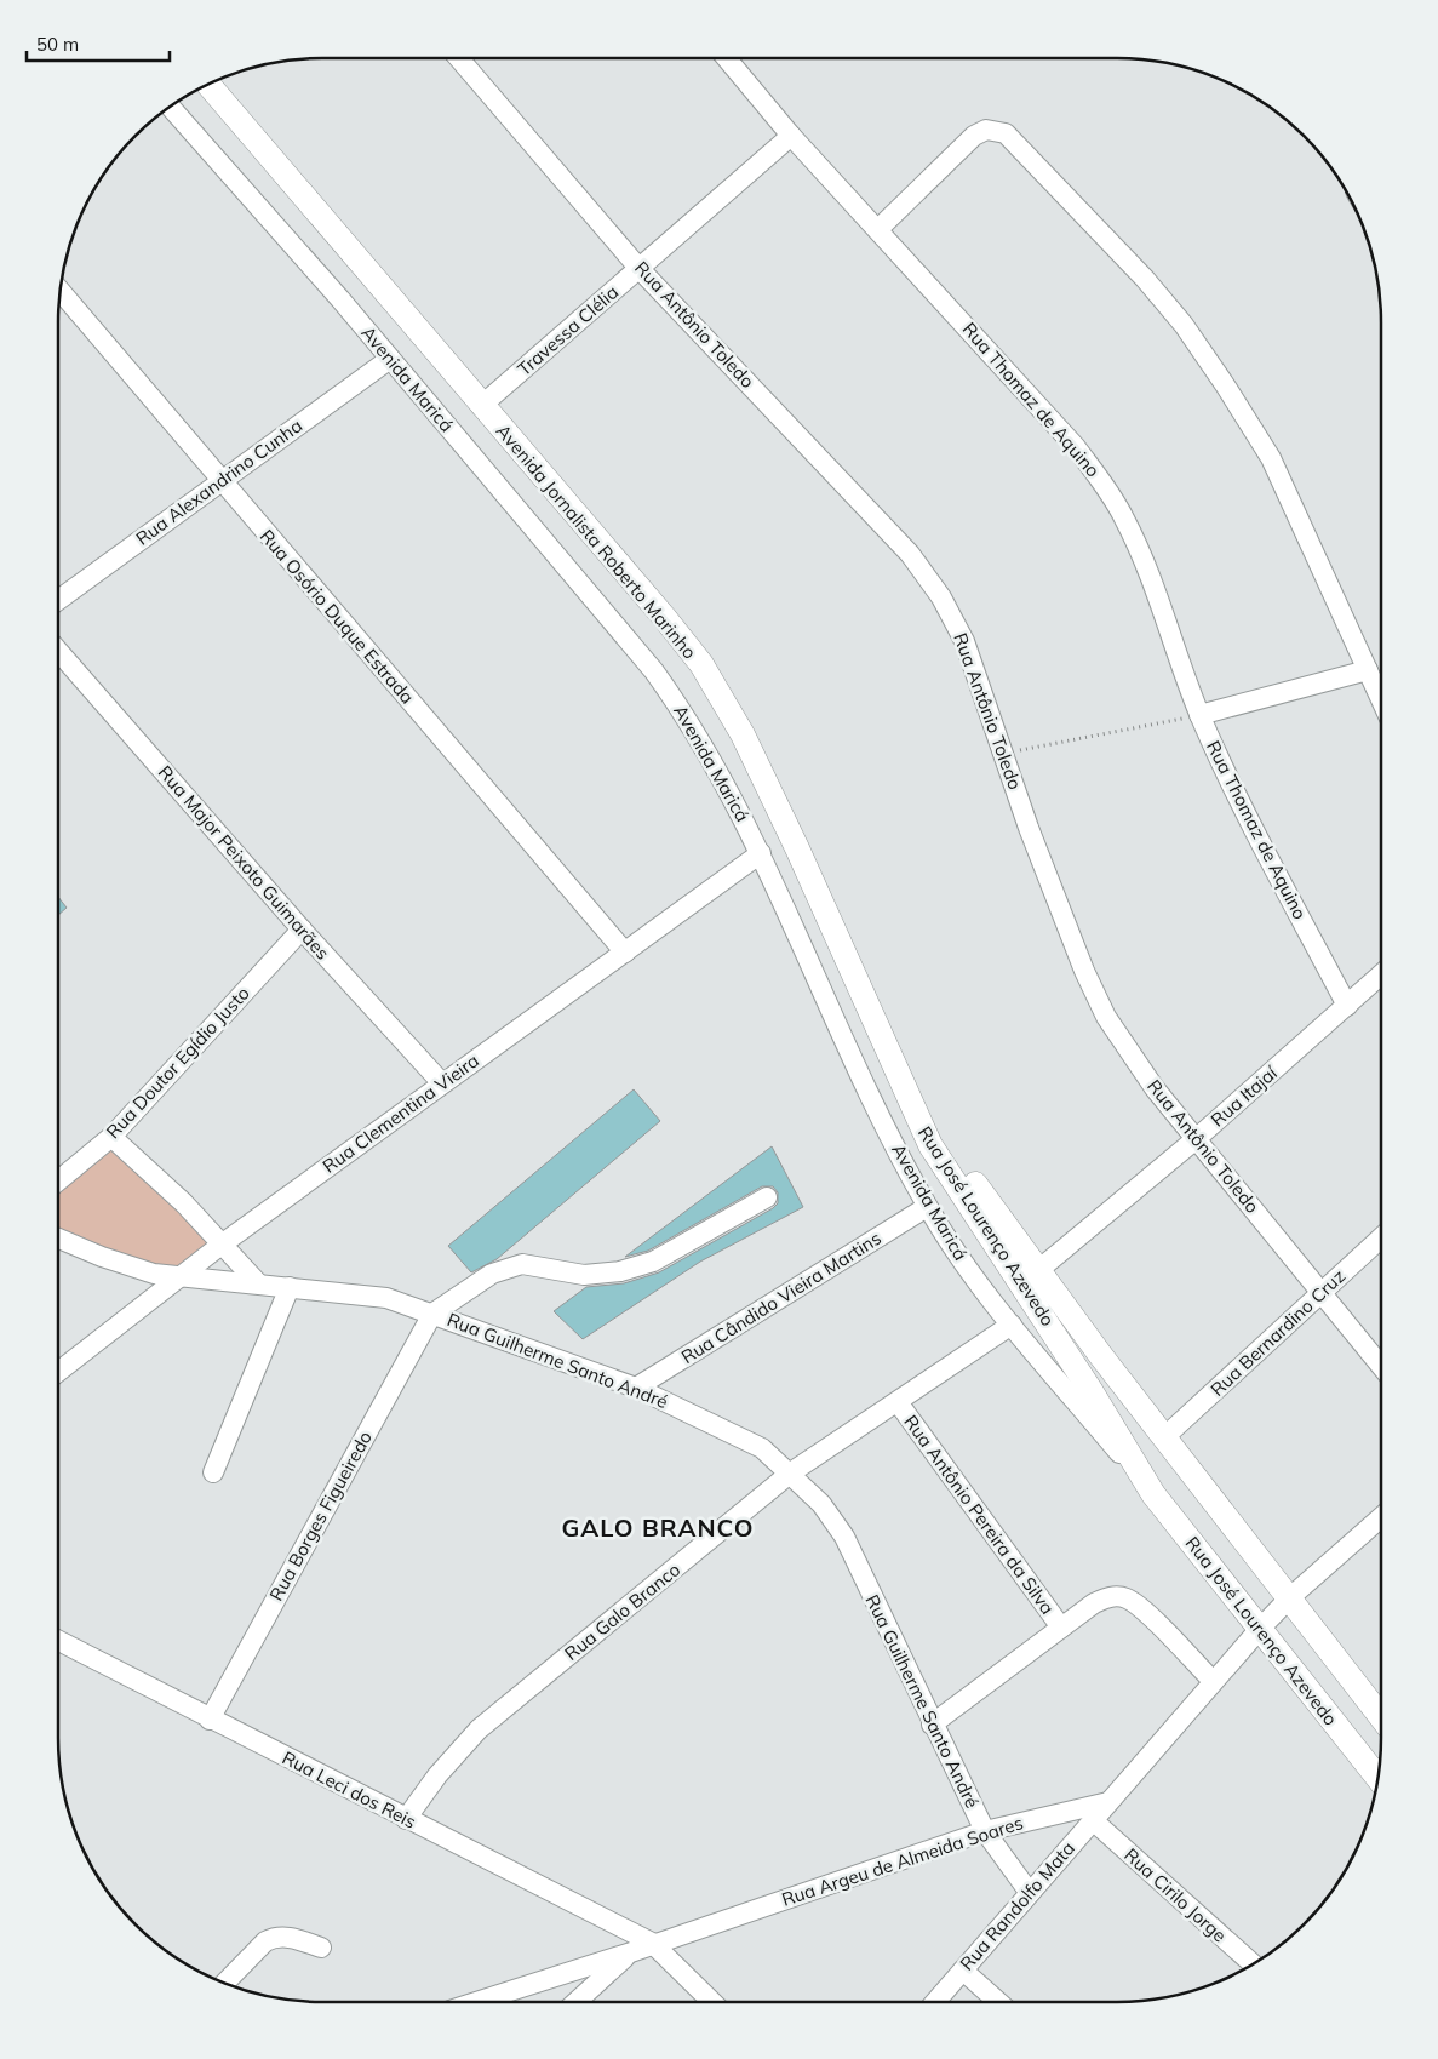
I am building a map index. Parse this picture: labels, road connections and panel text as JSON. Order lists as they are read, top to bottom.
{
  "streets": {
    "main road": ["Avenida Jornalista Roberto Marinho", "Rua José Lourenço Azevedo"],
    "street": [
      "Rua Antônio Toledo",
      "Travessa Clélia",
      "Avenida Maricá",
      "Rua Thomaz de Aquino",
      "Rua Alexandrino Cunha",
      "Rua Osório Duque Estrada",
      "Rua Major Peixoto Guimarães",
      "Rua Doutor Egídio Justo",
      "Rua Itajaí",
      "Rua Clementina Vieira",
      "Rua Cândido Vieira Martins",
      "Rua Bernardino Cruz",
      "Rua Guilherme Santo André",
      "Rua Antônio Pereira da Silva",
      "Rua Borges Figueiredo",
      "Rua Galo Branco",
      "Rua Leci dos Reis",
      "Rua Argeu de Almeida Soares",
      "Rua Cirilo Jorge",
      "Rua Randolfo Mata"
    ]
  },
  "crossings": [
    ["Rua Antônio Toledo", "Travessa Clélia"],
    ["Rua Antônio Toledo", "Rua Itajaí"],
    ["Rua Antônio Toledo", "Rua Bernardino Cruz"],
    ["Travessa Clélia", "Rua Thomaz de Aquino"],
    ["Travessa Clélia", "Avenida Jornalista Roberto Marinho"],
    ["Avenida Maricá", "Rua Alexandrino Cunha"],
    ["Avenida Maricá", "Rua Clementina Vieira"],
    ["Avenida Maricá", "Rua José Lourenço Azevedo"],
    ["Avenida Maricá", "Rua Cândido Vieira Martins"],
    ["Avenida Maricá", "Rua Galo Branco"],
    ["Rua Thomaz de Aquino", "Rua Itajaí"],
    ["Rua Alexandrino Cunha", "Rua Osório Duque Estrada"],
    ["Avenida Jornalista Roberto Marinho", "Rua José Lourenço Azevedo"],
    ["Rua Osório Duque Estrada", "Rua Clementina Vieira"],
    ["Rua Major Peixoto Guimarães", "Rua Doutor Egídio Justo"],
    ["Rua Major Peixoto Guimarães", "Rua Clementina Vieira"],
    ["Rua Itajaí", "Rua José Lourenço Azevedo"],
    ["Rua Clementina Vieira", "Rua Guilherme Santo André"],
    ["Rua José Lourenço Azevedo", "Rua Bernardino Cruz"],
    ["Rua Cândido Vieira Martins", "Rua Guilherme Santo André"],
    ["Rua Guilherme Santo André", "Rua Borges Figueiredo"],
    ["Rua Guilherme Santo André", "Rua Galo Branco"],
    ["Rua Guilherme Santo André", "Rua Argeu de Almeida Soares"],
    ["Rua Guilherme Santo André", "Rua Randolfo Mata"],
    ["Rua Antônio Pereira da Silva", "Rua Galo Branco"],
    ["Rua Borges Figueiredo", "Rua Leci dos Reis"],
    ["Rua Galo Branco", "Rua Leci dos Reis"],
    ["Rua Leci dos Reis", "Rua Argeu de Almeida Soares"],
    ["Rua Argeu de Almeida Soares", "Rua Randolfo Mata"],
    ["Rua Cirilo Jorge", "Rua Randolfo Mata"]
  ],
  "districts": ["GALO BRANCO"],
  "scale_bar": "50 m"
}
